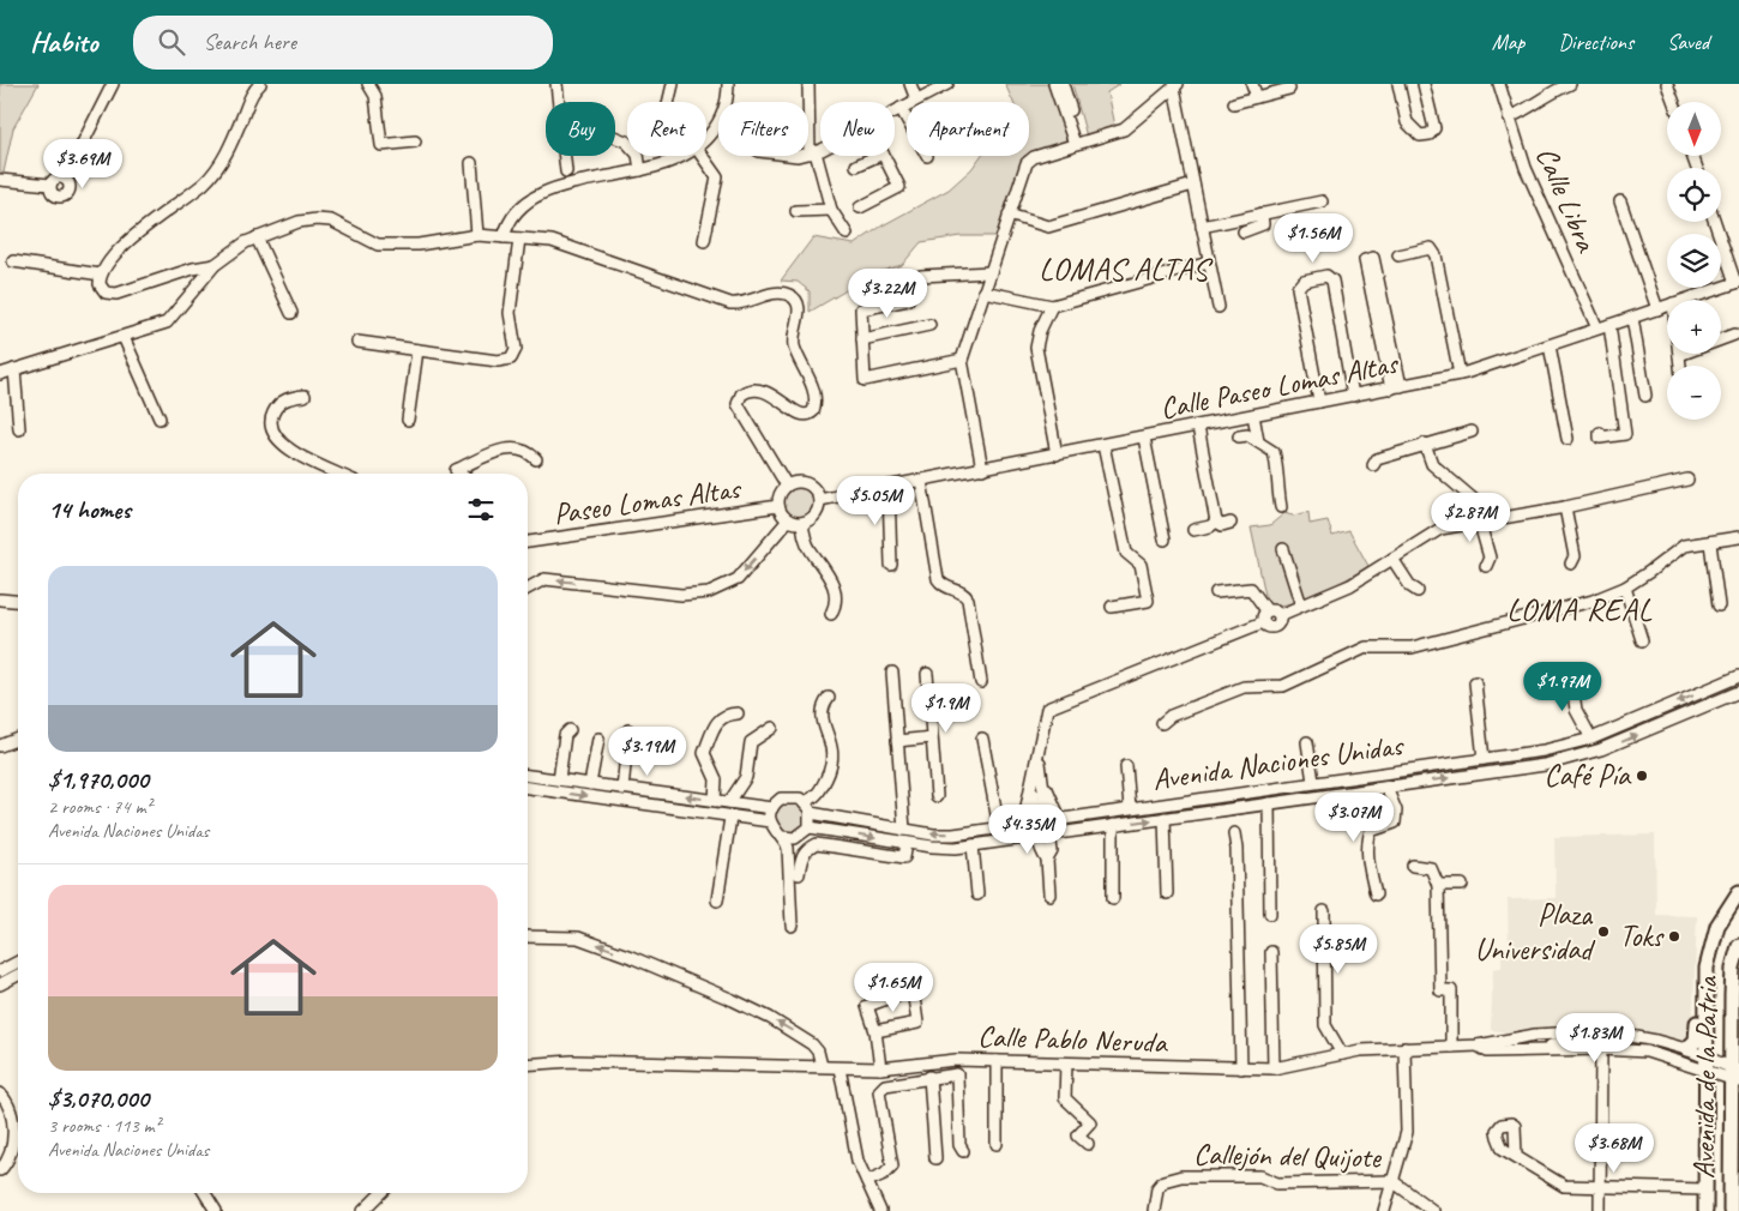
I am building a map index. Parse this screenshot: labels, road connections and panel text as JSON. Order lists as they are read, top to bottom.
{
  "streets": {
    "main road": ["Avenida de la Patria"],
    "street": [
      "Calle Libra",
      "Calle Paseo Lomas Altas",
      "Paseo Lomas Altas",
      "Avenida Naciones Unidas",
      "Calle Pablo Neruda",
      "Callejón del Quijote"
    ]
  },
  "crossings": [
    ["Calle Libra", "Calle Paseo Lomas Altas"],
    ["Calle Paseo Lomas Altas", "Paseo Lomas Altas"],
    ["Calle Pablo Neruda", "Avenida de la Patria"]
  ],
  "districts": ["LOMAS ALTAS", "LOMA REAL"],
  "places": ["Café Pía", "Plaza Universidad", "Toks"],
  "north": "bottom",
  "page": {
    "header": "Habito",
    "search": "Search here",
    "nav": ["Map", "Directions", "Saved"],
    "map_buttons": ["+", "−"],
    "chip": [
      "Buy",
      "Rent",
      "Filters",
      "New",
      "Apartment"
    ],
    "price": [
      "$3.69M",
      "$1.56M",
      "$3.22M",
      "$5.05M",
      "$2.87M",
      "$1.97M",
      "$1.9M",
      "$3.19M",
      "$3.07M",
      "$4.35M",
      "$5.85M",
      "$1.65M",
      "$1.83M",
      "$3.68M"
    ],
    "heading": "14 homes",
    "list": [
      {
        "name": "$1,970,000",
        "note": "2 rooms · 74 m² · Avenida Naciones Unidas"
      },
      {
        "name": "$3,070,000",
        "note": "3 rooms · 113 m² · Avenida Naciones Unidas"
      }
    ]
  }
}
